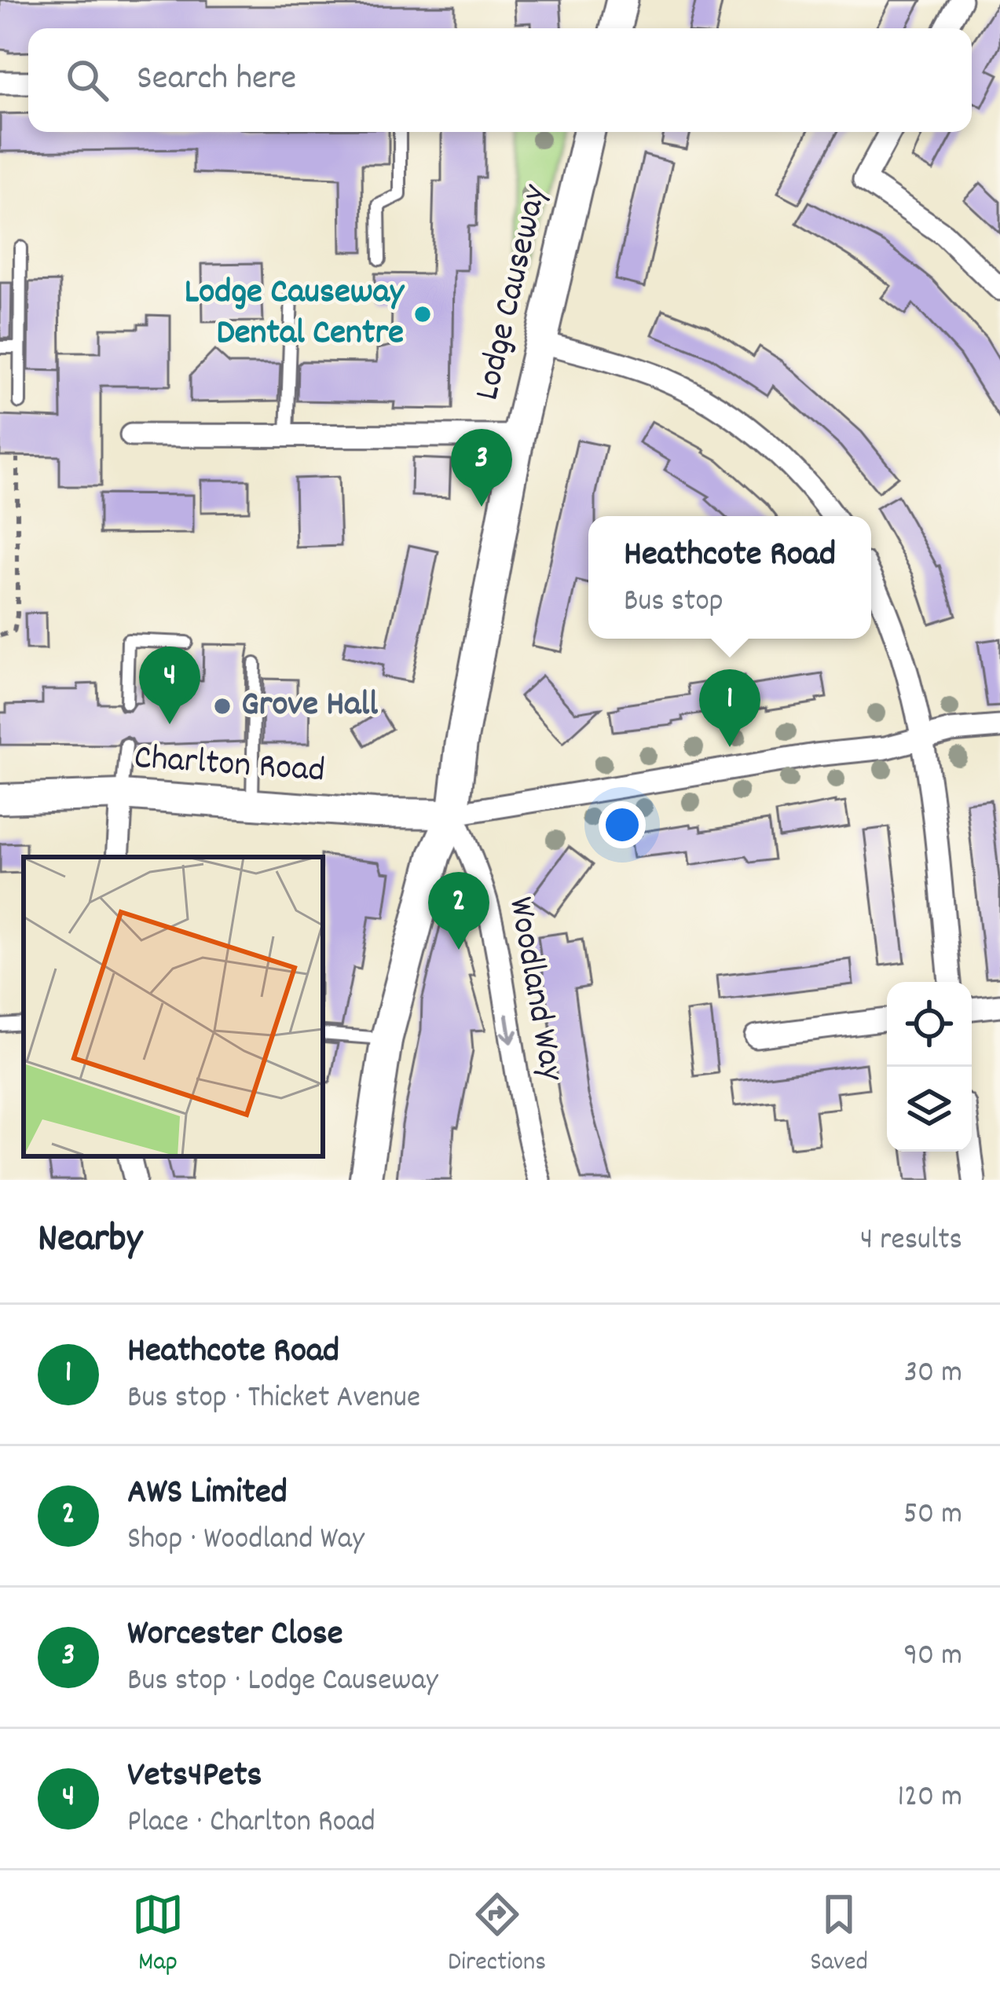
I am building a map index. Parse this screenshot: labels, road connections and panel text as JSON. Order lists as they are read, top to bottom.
{
  "streets": {
    "main road": ["Lodge Causeway"],
    "street": ["Charlton Road", "Woodland Way"]
  },
  "crossings": [
    ["Lodge Causeway", "Charlton Road"],
    ["Lodge Causeway", "Woodland Way"],
    ["Charlton Road", "Woodland Way"]
  ],
  "one_way": ["Woodland Way"],
  "places": ["Lodge Causeway Dental Centre", "Grove Hall"],
  "page": {
    "search": "Search here",
    "pins": [
      "3",
      "4",
      "1",
      "2"
    ],
    "popup": ["Heathcote Road", "Bus stop"],
    "heading": ["Nearby", "4 results"],
    "list": [
      {
        "mark": "1",
        "name": "Heathcote Road",
        "note": "Bus stop · Thicket Avenue",
        "value": "30 m"
      },
      {
        "mark": "2",
        "name": "AWS Limited",
        "note": "Shop · Woodland Way",
        "value": "50 m"
      },
      {
        "mark": "3",
        "name": "Worcester Close",
        "note": "Bus stop · Lodge Causeway",
        "value": "90 m"
      },
      {
        "mark": "4",
        "name": "Vets4Pets",
        "note": "Place · Charlton Road",
        "value": "120 m"
      }
    ],
    "nav": ["Map", "Directions", "Saved"]
  }
}
